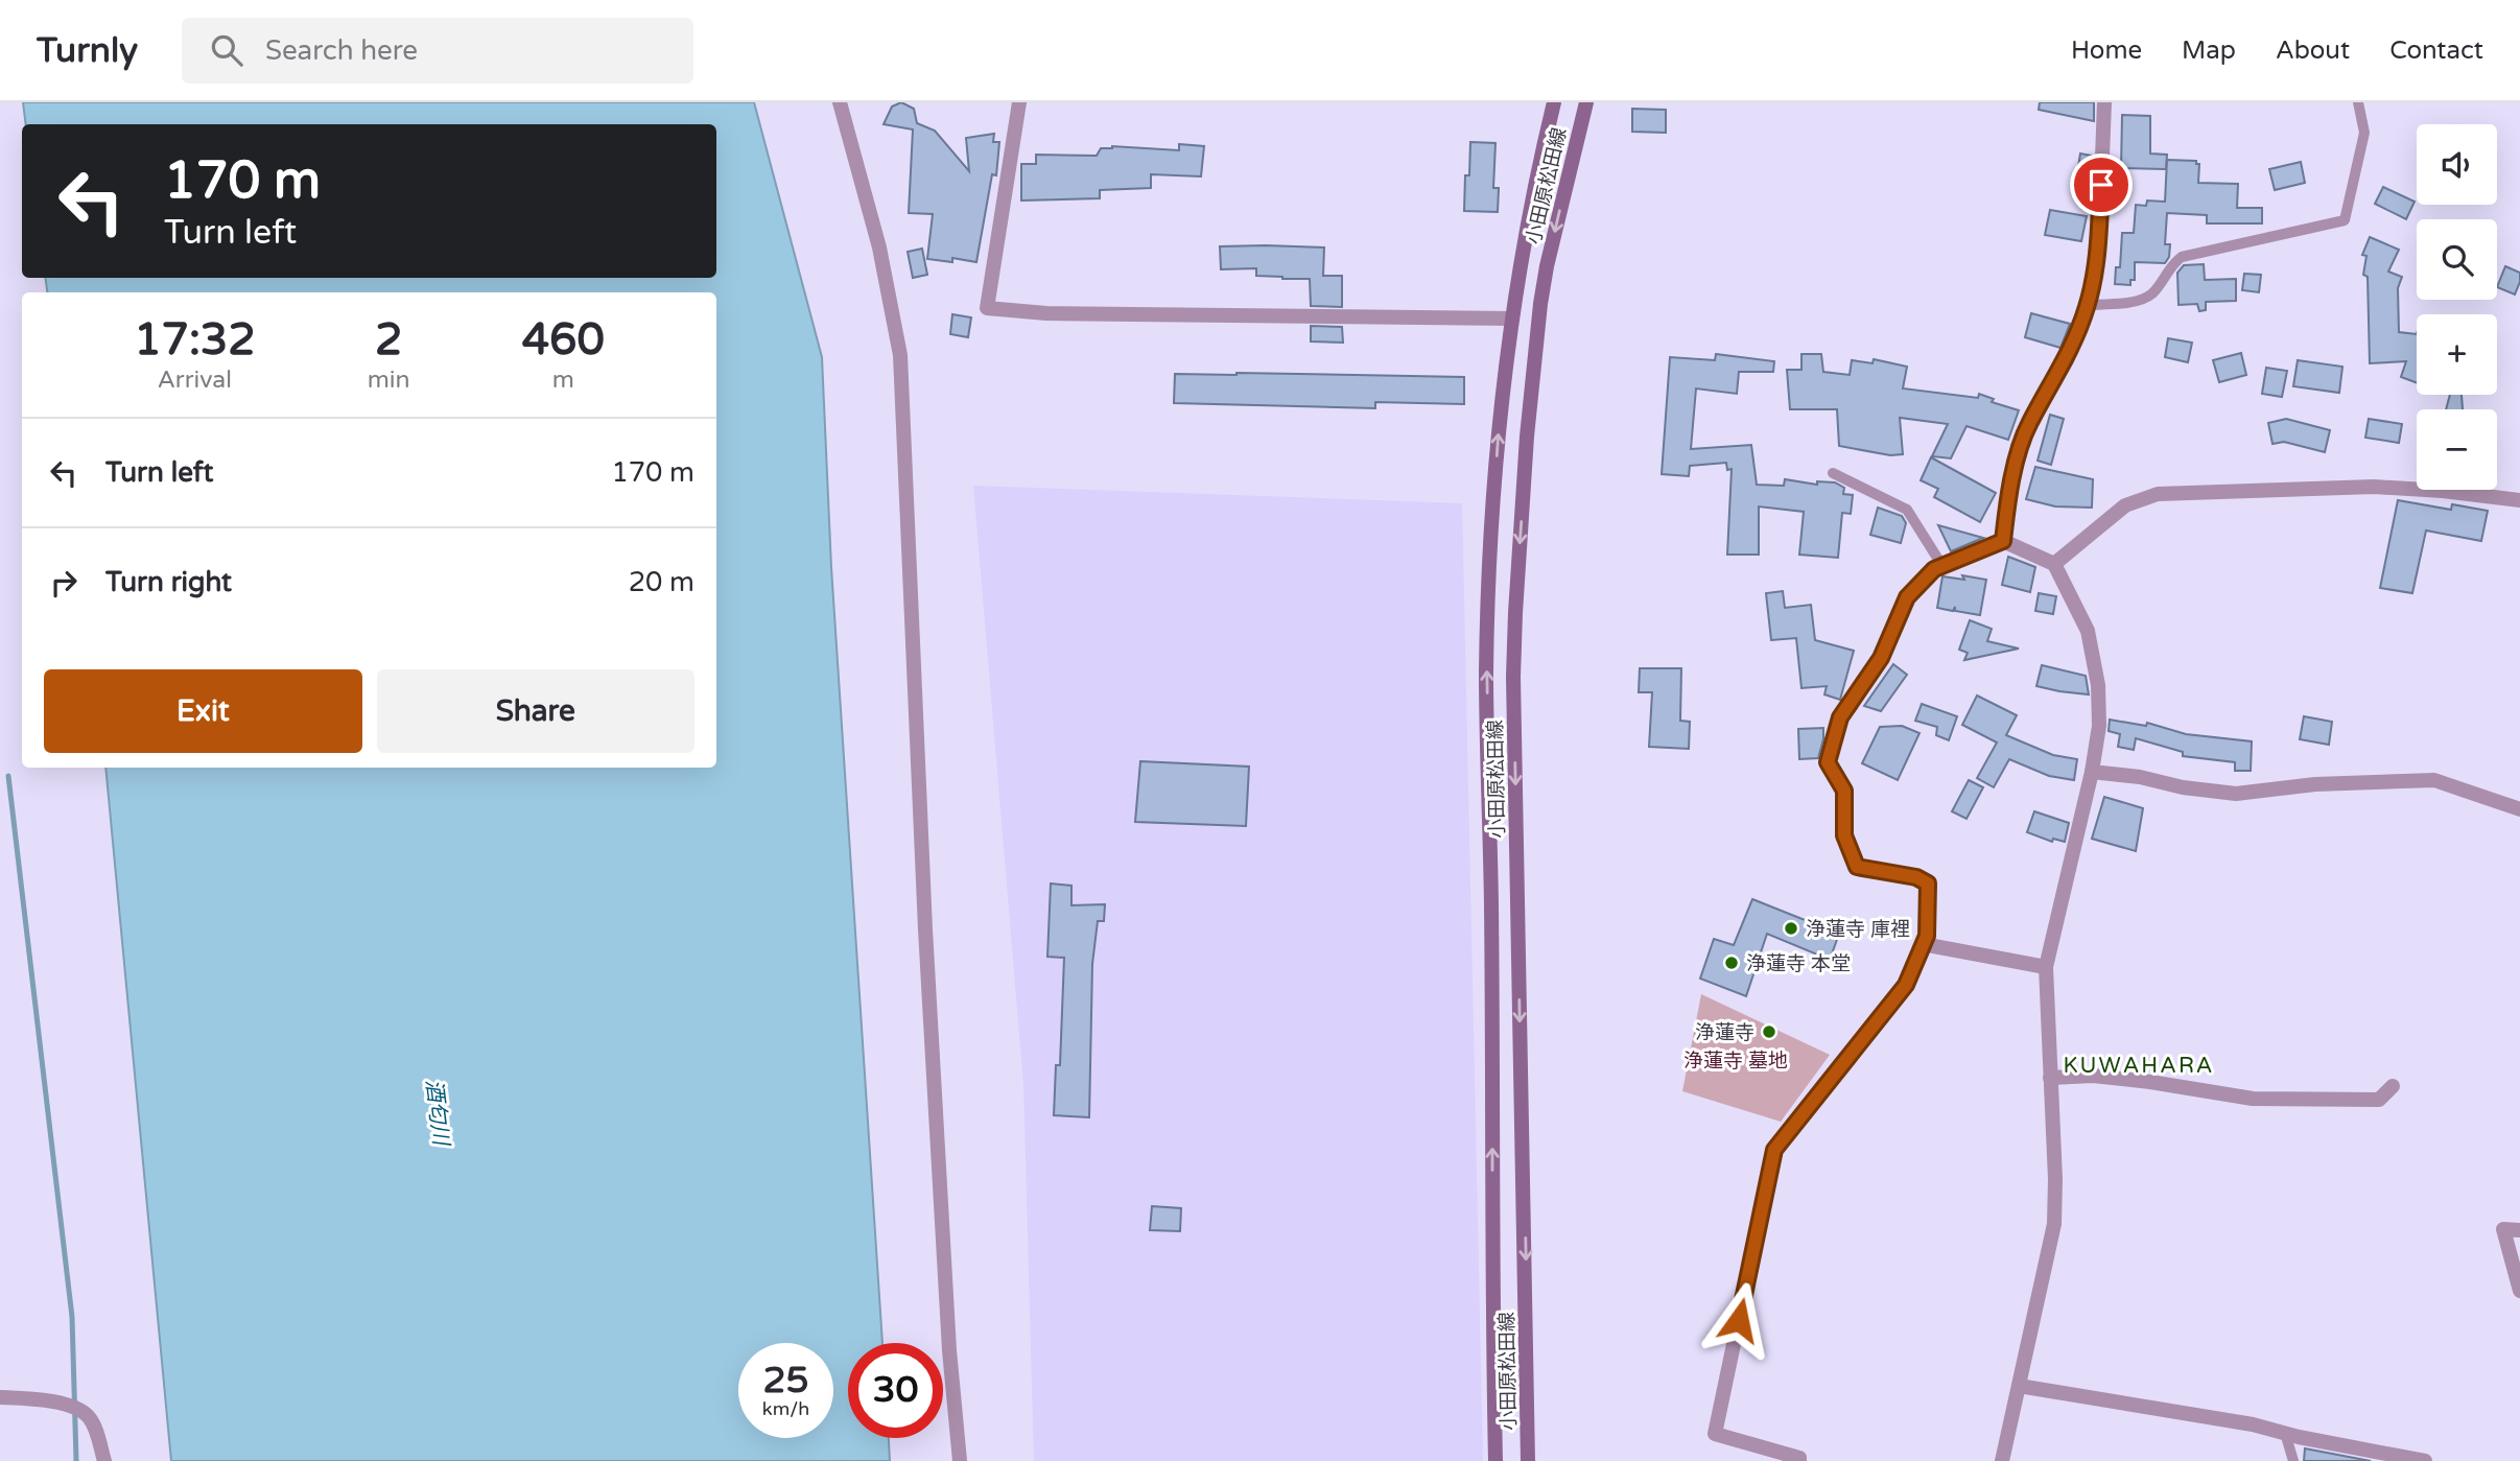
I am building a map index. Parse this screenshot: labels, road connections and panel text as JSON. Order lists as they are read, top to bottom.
{
  "streets": {
    "main road": ["小田原松田線"]
  },
  "districts": ["KUWAHARA"],
  "water": ["酒匂川"],
  "parks": ["浄蓮寺 墓地"],
  "places": ["浄蓮寺 庫裡", "浄蓮寺 本堂", "浄蓮寺"],
  "page": {
    "header": "Turnly",
    "search": "Search here",
    "nav": [
      "Home",
      "Map",
      "About",
      "Contact"
    ],
    "map_buttons": ["+", "−"],
    "turn": ["170 m", "Turn left"],
    "eta": [
      "17:32",
      "Arrival",
      "2",
      "min",
      "460",
      "m"
    ],
    "list": [
      {
        "name": "Turn left",
        "value": "170 m"
      },
      {
        "name": "Turn right",
        "value": "20 m"
      }
    ],
    "buttons": ["Exit", "Share"],
    "speed": "25 km/h",
    "limit": "30"
  }
}
